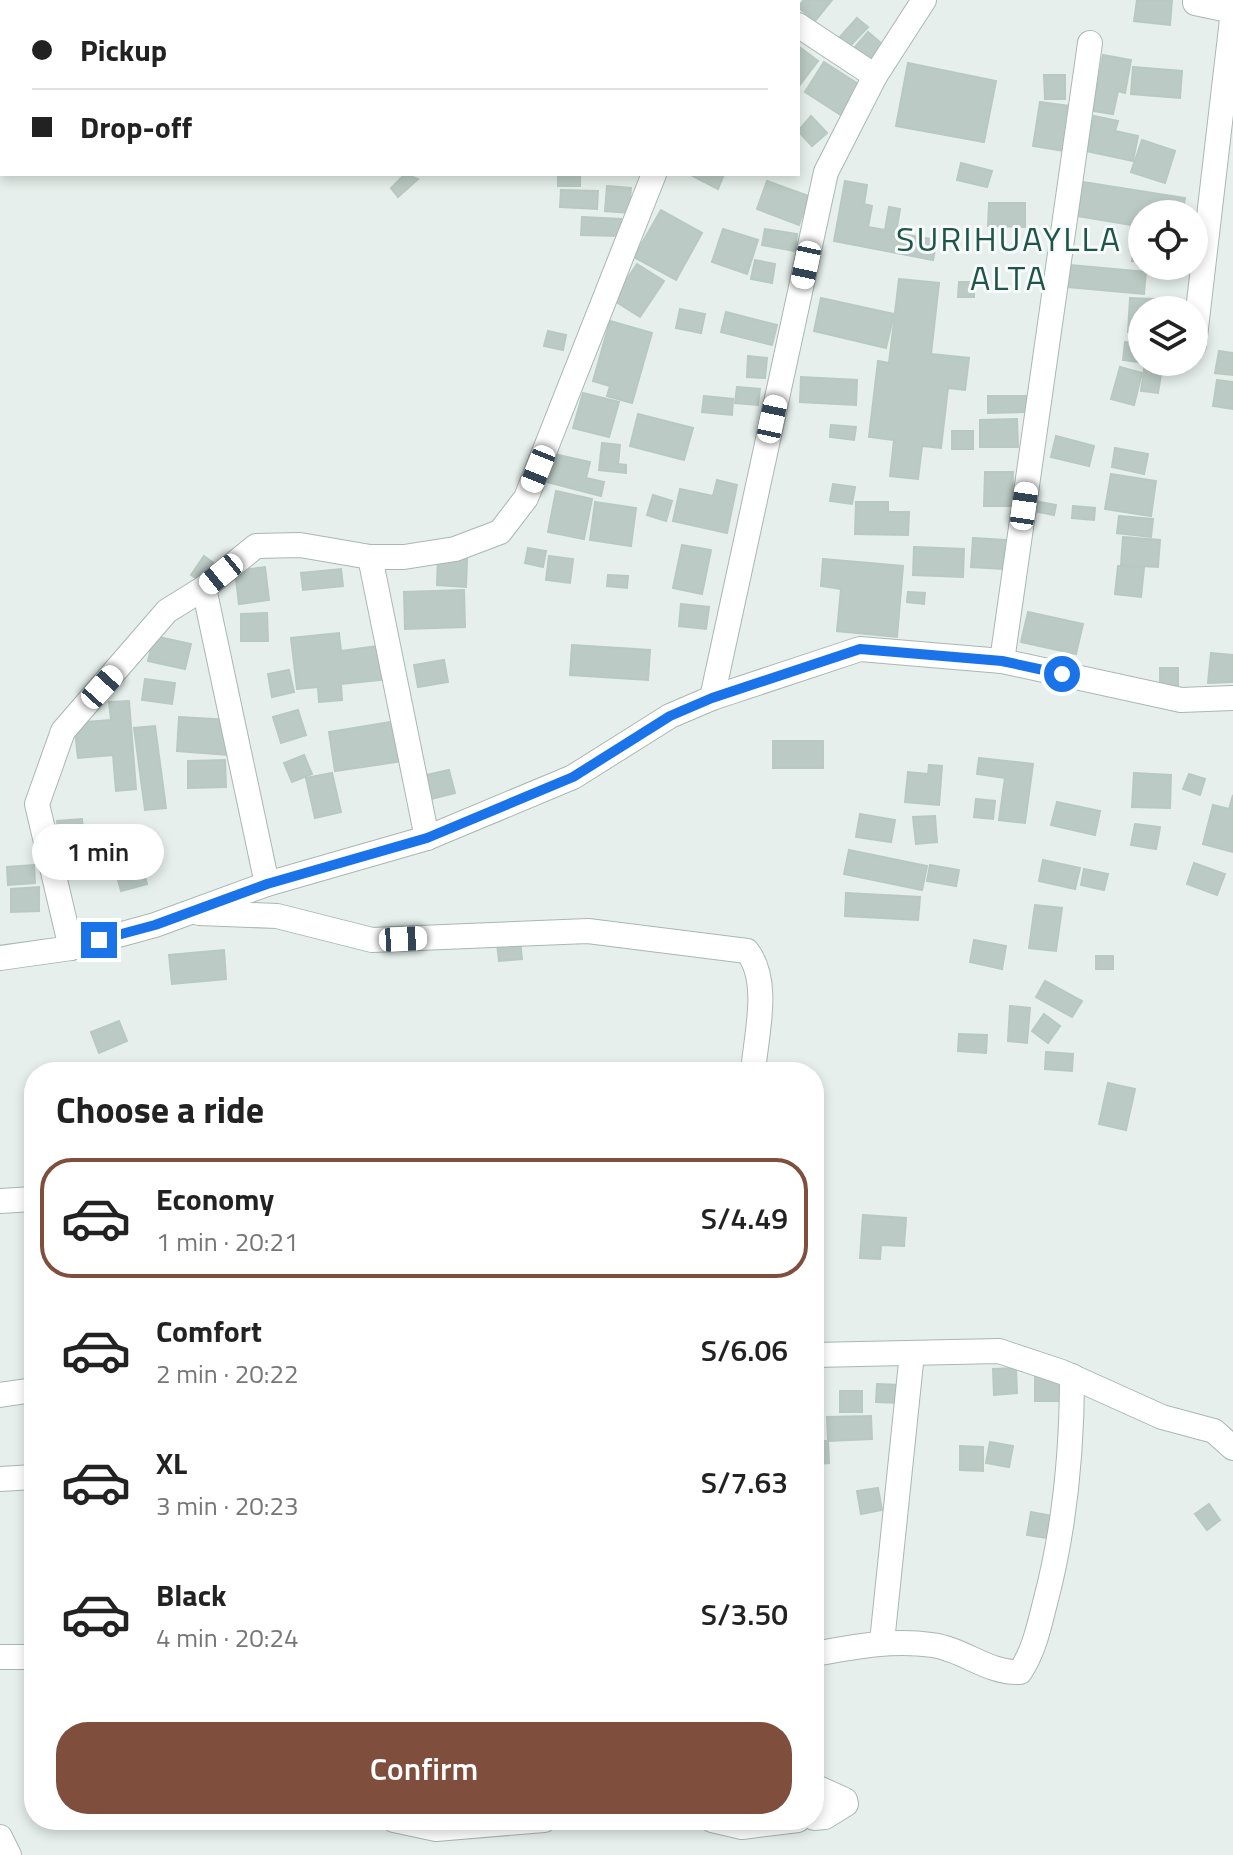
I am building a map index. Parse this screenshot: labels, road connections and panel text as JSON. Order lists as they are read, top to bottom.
{
  "districts": ["SURIHUAYLLA ALTA"],
  "page": {
    "banner": ["Pickup", "Drop-off"],
    "bubble": "1 min",
    "heading": "Choose a ride",
    "list": [
      {
        "name": "Economy",
        "note": "1 min · 20:21",
        "value": "S/4.49"
      },
      {
        "name": "Comfort",
        "note": "2 min · 20:22",
        "value": "S/6.06"
      },
      {
        "name": "XL",
        "note": "3 min · 20:23",
        "value": "S/7.63"
      },
      {
        "name": "Black",
        "note": "4 min · 20:24",
        "value": "S/3.50"
      }
    ],
    "buttons": "Confirm"
  }
}
